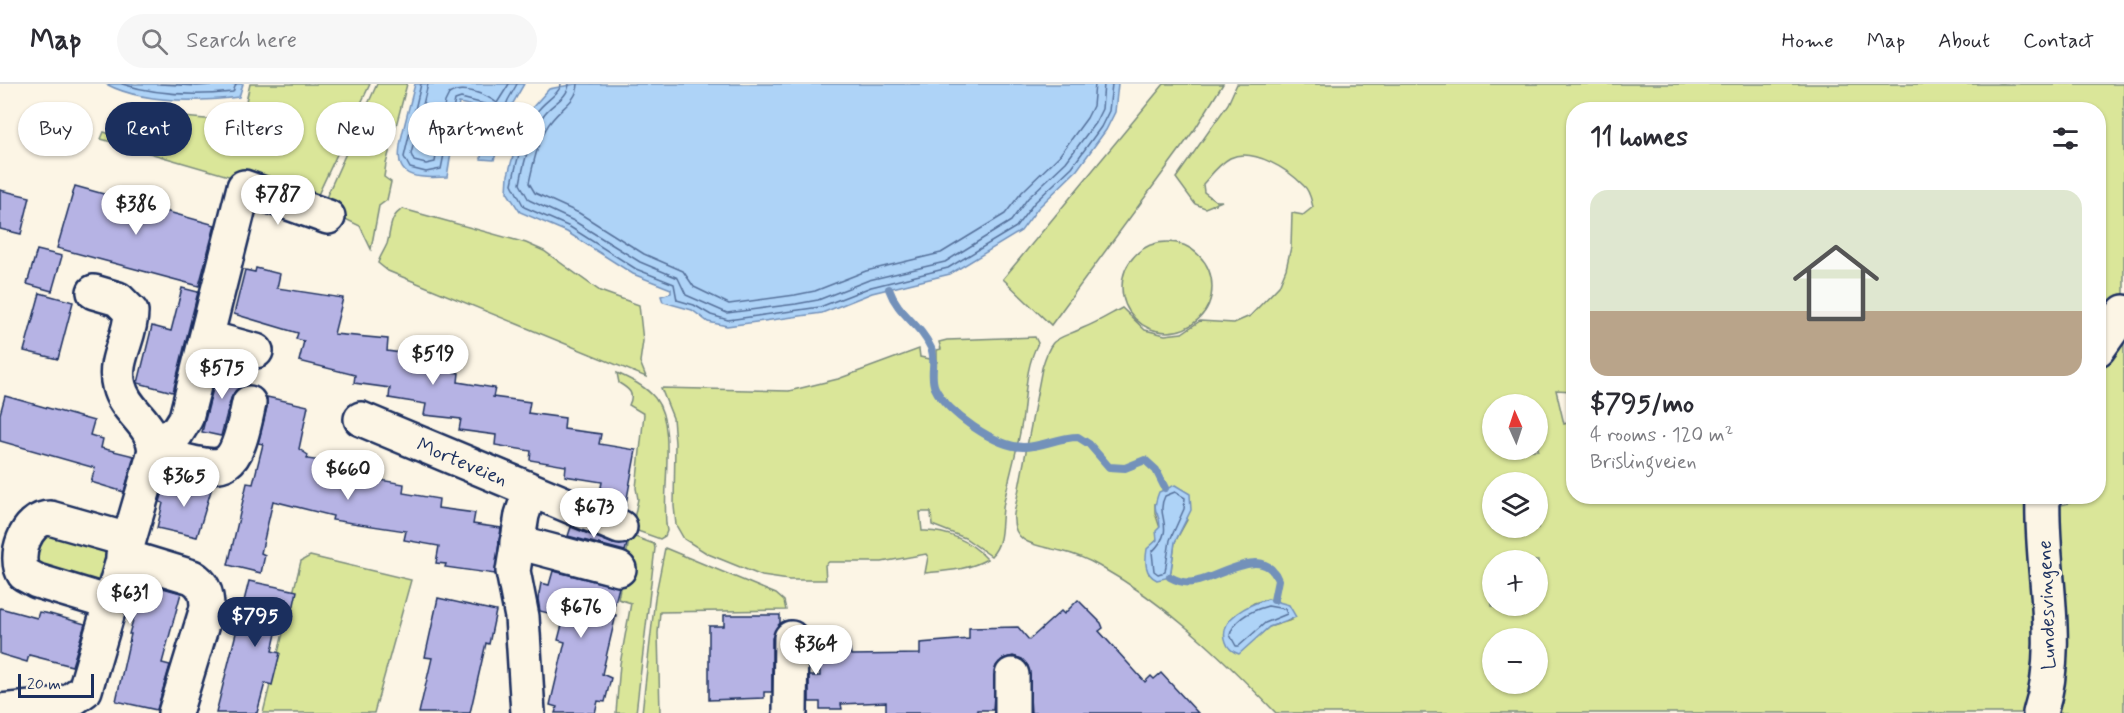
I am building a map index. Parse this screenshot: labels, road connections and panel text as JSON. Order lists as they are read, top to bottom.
{
  "streets": {
    "street": ["Morteveien", "Lundesvingene"]
  },
  "scale_bar": "20 m",
  "north": "top",
  "page": {
    "header": "Map",
    "search": "Search here",
    "nav": [
      "Home",
      "Map",
      "About",
      "Contact"
    ],
    "chip": [
      "Buy",
      "Rent",
      "Filters",
      "New",
      "Apartment"
    ],
    "heading": "11 homes",
    "list": [
      {
        "name": "$795/mo",
        "note": "4 rooms · 120 m² · Brislingveien"
      }
    ],
    "price": [
      "$787",
      "$386",
      "$519",
      "$575",
      "$660",
      "$365",
      "$673",
      "$631",
      "$676",
      "$795",
      "$364"
    ],
    "map_buttons": ["+", "−"],
    "scale": "20 m"
  }
}
